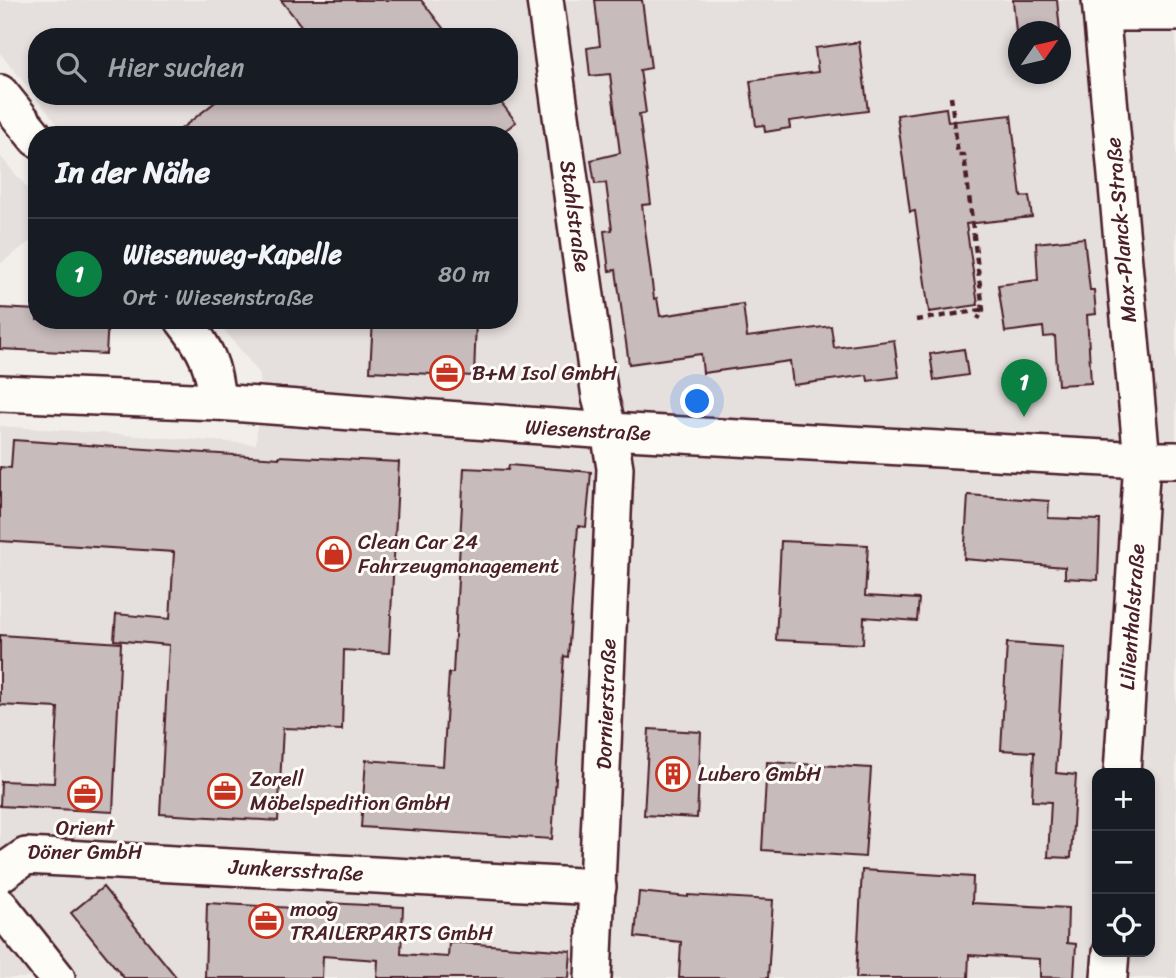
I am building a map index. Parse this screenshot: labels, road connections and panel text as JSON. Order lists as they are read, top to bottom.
{
  "streets": {
    "street": [
      "Stahlstraße",
      "Max-Planck-Straße",
      "Wiesenstraße",
      "Lilienthalstraße",
      "Dornierstraße",
      "Junkersstraße"
    ]
  },
  "crossings": [
    ["Stahlstraße", "Wiesenstraße"],
    ["Stahlstraße", "Dornierstraße"],
    ["Max-Planck-Straße", "Wiesenstraße"],
    ["Max-Planck-Straße", "Lilienthalstraße"],
    ["Wiesenstraße", "Lilienthalstraße"],
    ["Wiesenstraße", "Dornierstraße"],
    ["Dornierstraße", "Junkersstraße"]
  ],
  "places": {
    "office": [
      "B+M Isol GmbH",
      "Zorell Möbelspedition GmbH",
      "Orient Döner GmbH",
      "moog TRAILERPARTS GmbH"
    ],
    "shop": ["Clean Car 24 Fahrzeugmanagement"],
    "building": ["Lubero GmbH"]
  },
  "north": "top right",
  "page": {
    "search": "Hier suchen",
    "heading": "In der Nähe",
    "list": [
      {
        "mark": "1",
        "name": "Wiesenweg-Kapelle",
        "note": "Ort · Wiesenstraße",
        "value": "80 m"
      }
    ],
    "pins": "1",
    "map_buttons": ["+", "−"]
  }
}
